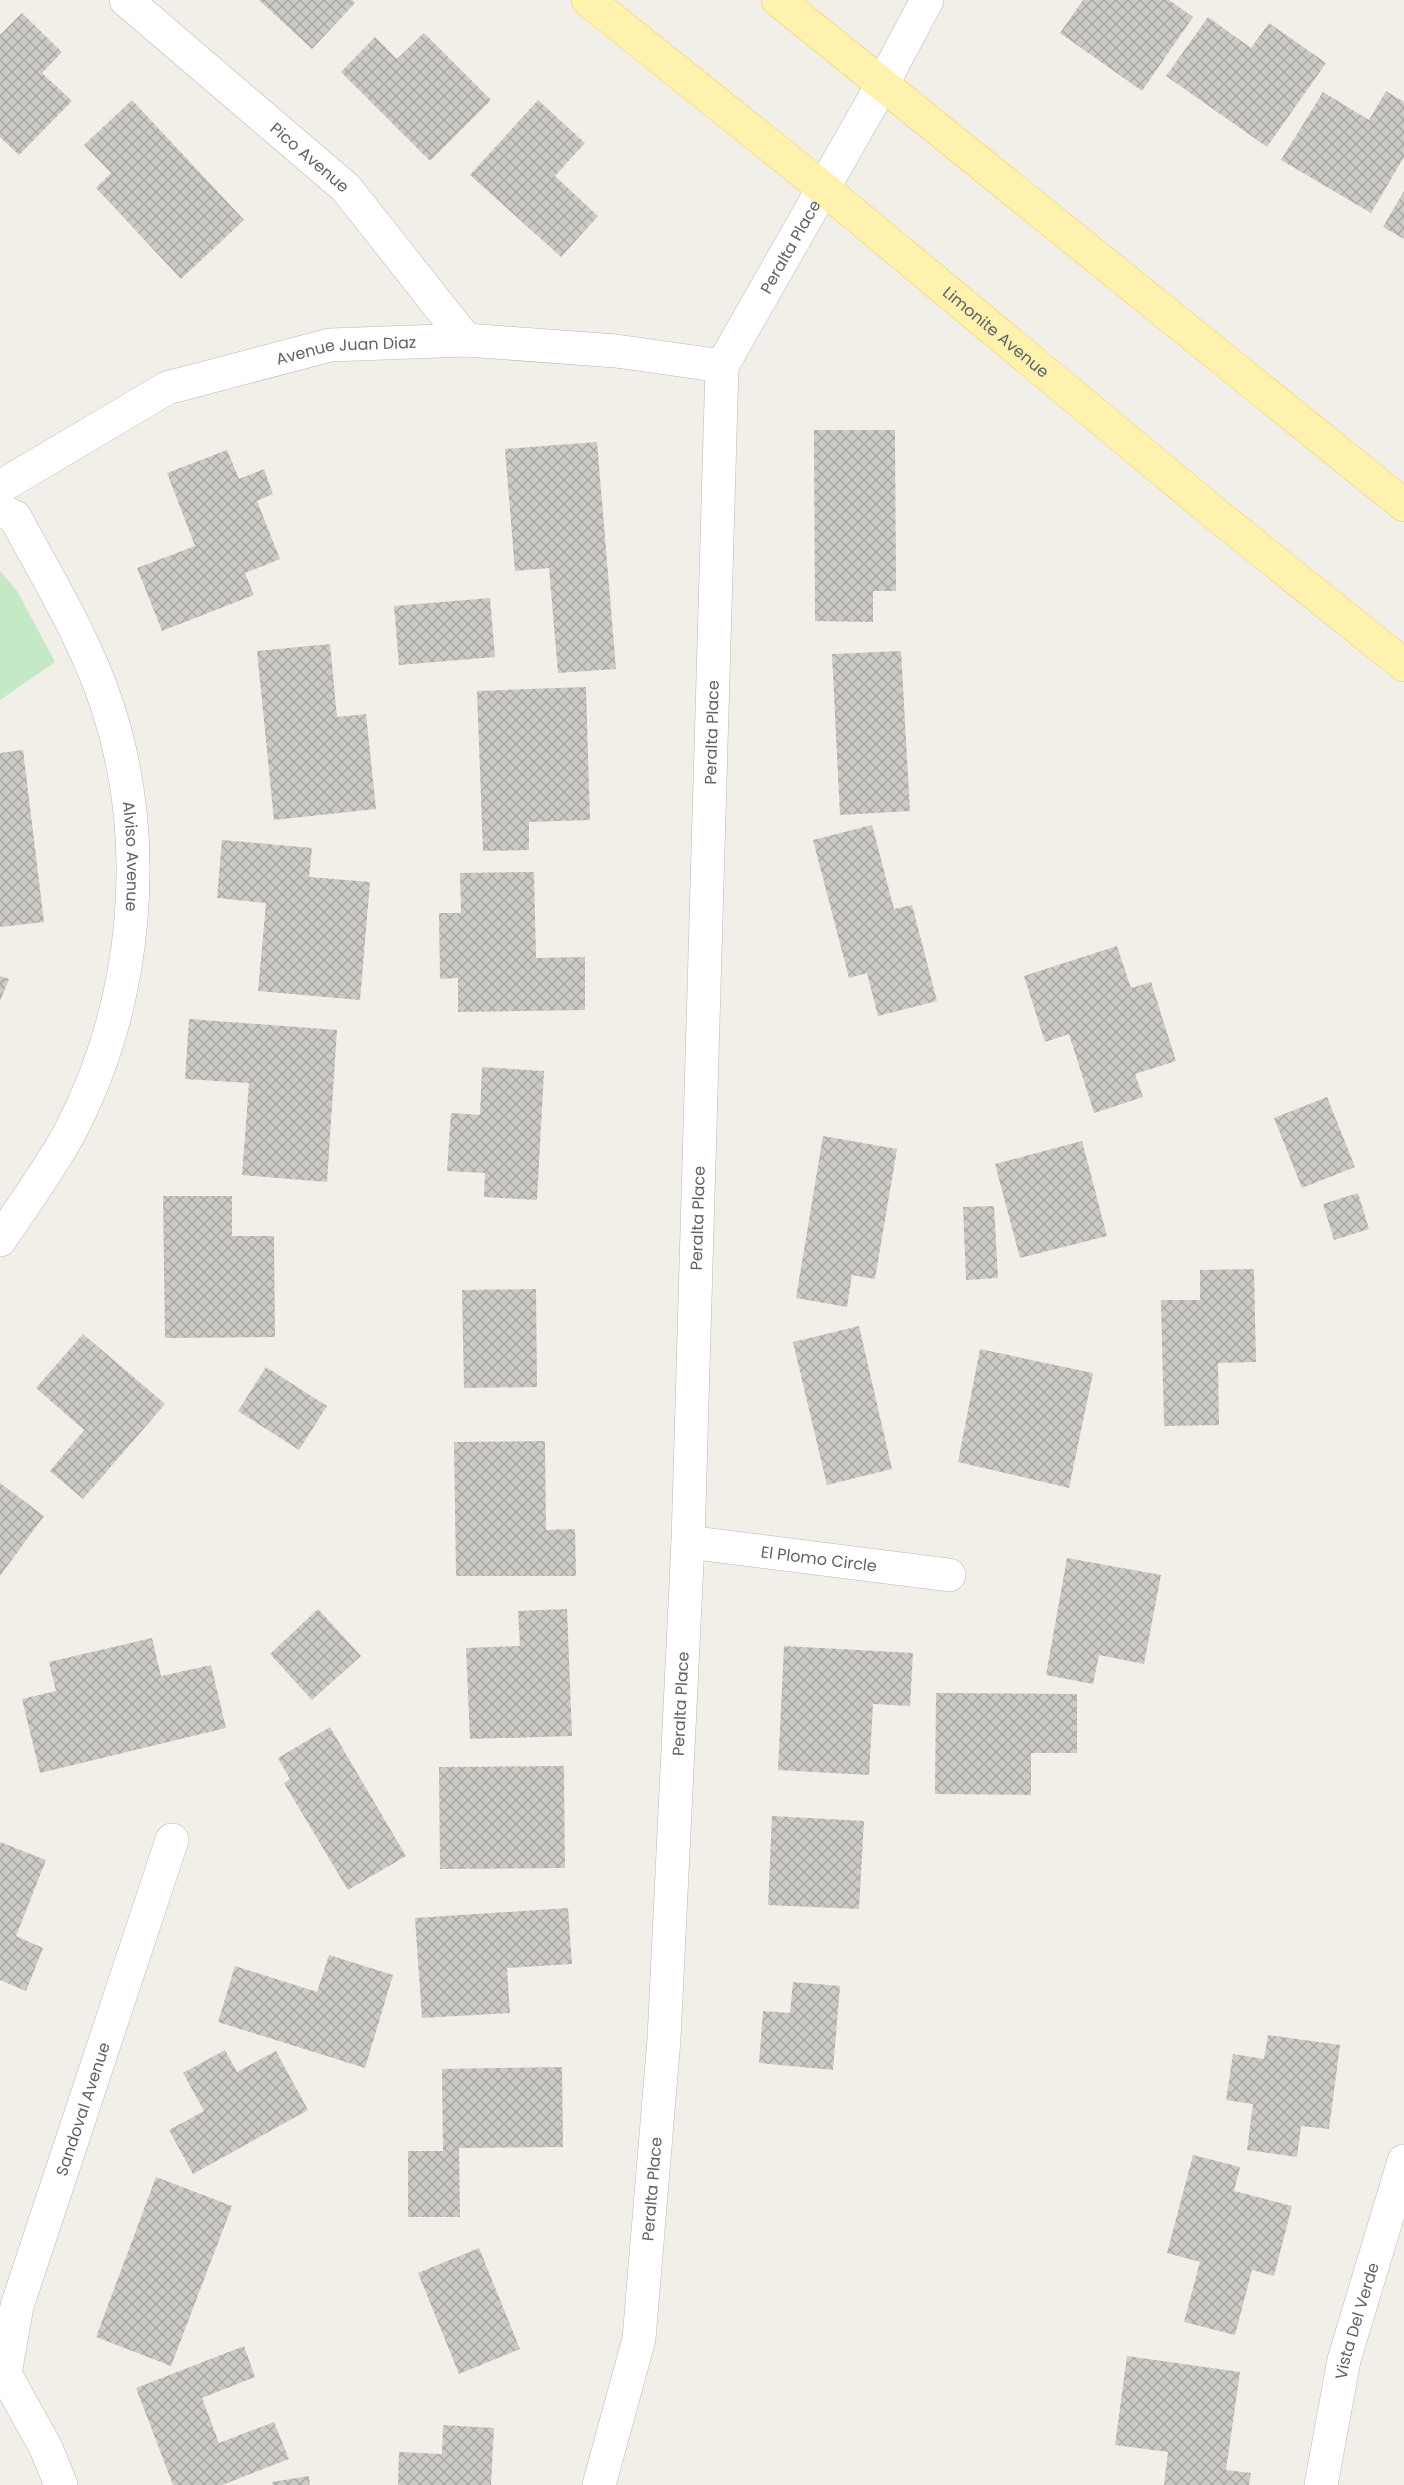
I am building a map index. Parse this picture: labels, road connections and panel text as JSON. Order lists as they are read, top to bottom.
{
  "streets": {
    "main road": ["Limonite Avenue"],
    "street": [
      "Pico Avenue",
      "Peralta Place",
      "Avenue Juan Diaz",
      "Alviso Avenue",
      "El Plomo Circle",
      "Sandoval Avenue",
      "Vista Del Verde"
    ]
  },
  "crossings": [
    ["Pico Avenue", "Avenue Juan Diaz"],
    ["Peralta Place", "Limonite Avenue"],
    ["Peralta Place", "Avenue Juan Diaz"],
    ["Peralta Place", "El Plomo Circle"]
  ]
}
